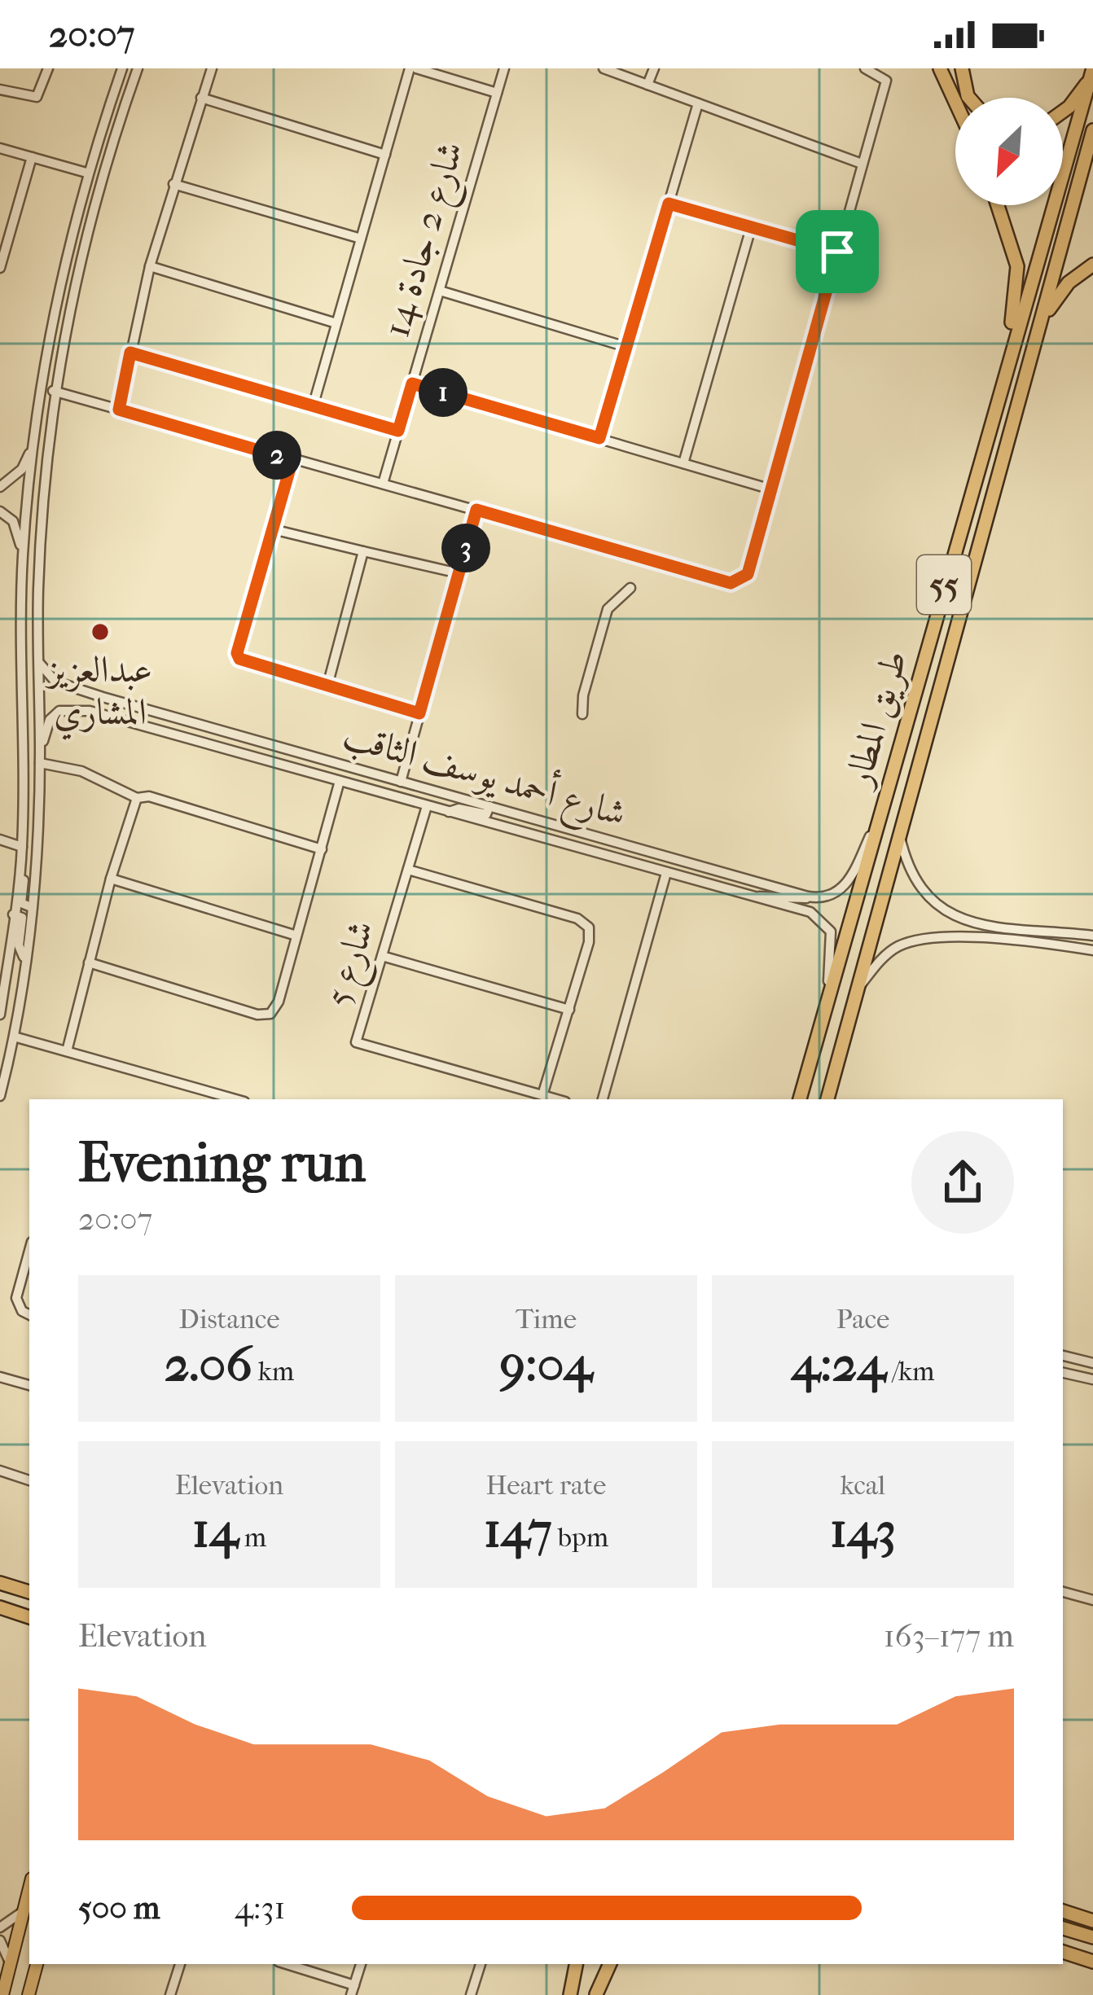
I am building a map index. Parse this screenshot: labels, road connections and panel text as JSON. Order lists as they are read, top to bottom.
{
  "streets": {
    "highway": ["55", "طريق المطار"],
    "street": ["شارع 2 جادة 14", "شارع أحمد يوسف الثاقب", "شارع 5"]
  },
  "crossings": [
    ["طريق المطار", "شارع أحمد يوسف الثاقب"],
    ["شارع أحمد يوسف الثاقب", "شارع 5"]
  ],
  "places": ["عبدالعزيز المشاري"],
  "north": "bottom left",
  "page": {
    "status": "20:07",
    "pins": ["1", "2", "3"],
    "heading": ["Evening run", "20:07"],
    "stats": [
      ["Distance", "2.06 km"],
      ["Time", "9:04"],
      ["Pace", "4:24 /km"],
      ["Elevation", "14 m"],
      ["Heart rate", "147 bpm"],
      ["kcal", "143"]
    ],
    "chart": ["Elevation", "163–177 m"],
    "list": [
      {
        "name": "500 m",
        "note": "4:31"
      }
    ]
  }
}
